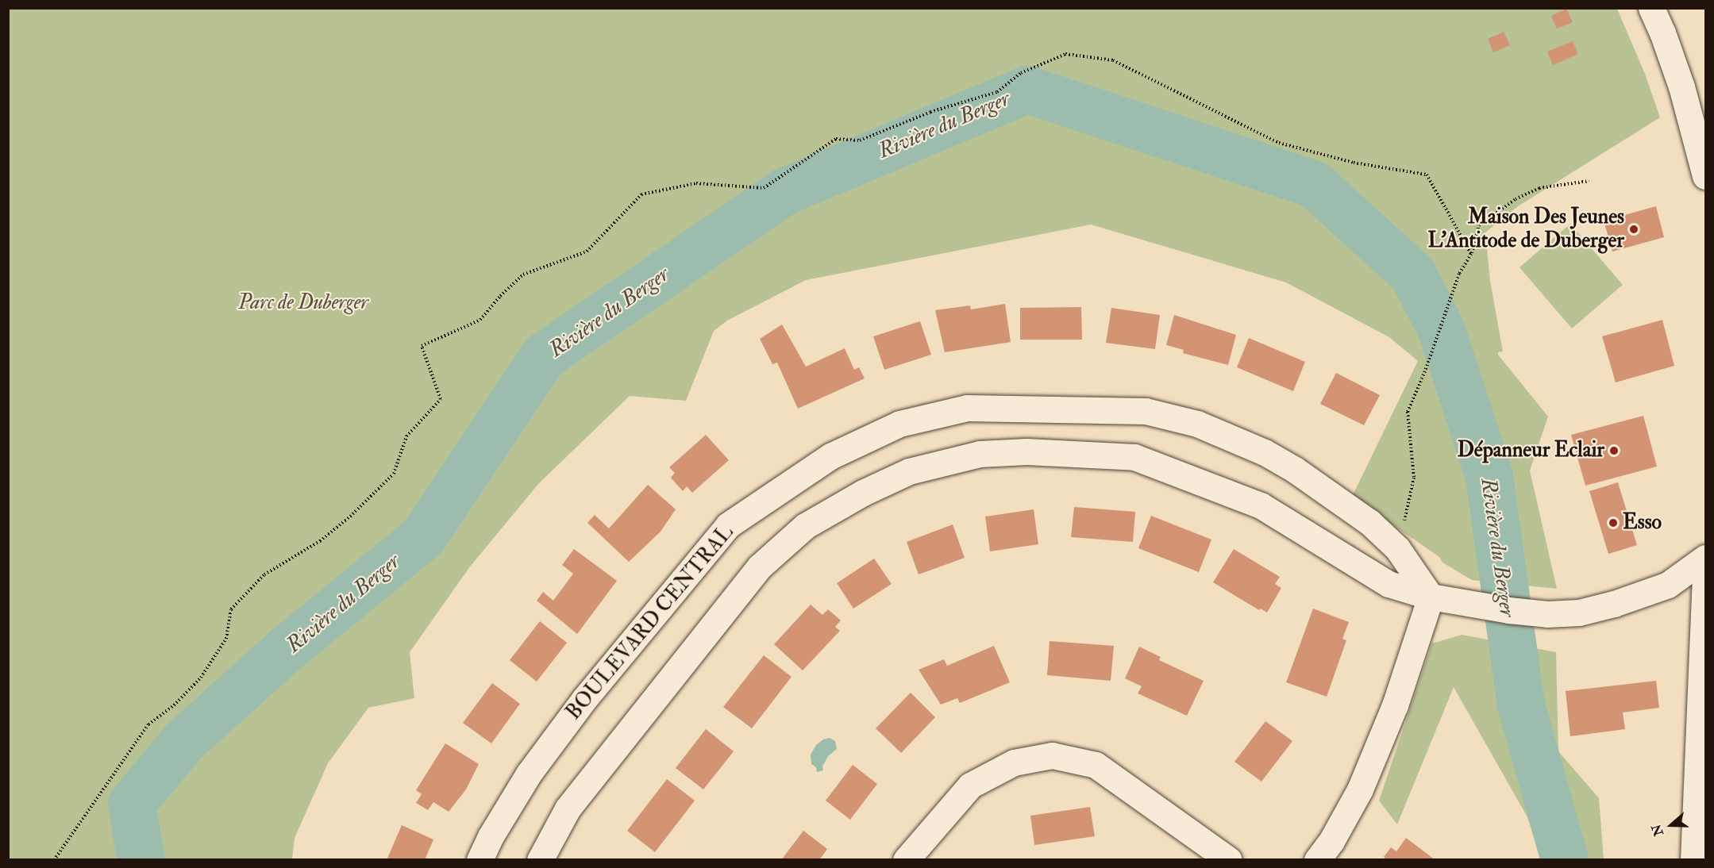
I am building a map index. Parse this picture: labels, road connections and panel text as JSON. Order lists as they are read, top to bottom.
{
  "streets": {
    "street": ["BOULEVARD CENTRAL"]
  },
  "water": ["Rivière du Berger"],
  "parks": ["Parc de Duberger"],
  "places": ["Maison Des Jeunes L'Antitode de Duberger", "Dépanneur Eclair", "Esso"],
  "north": "left"
}
